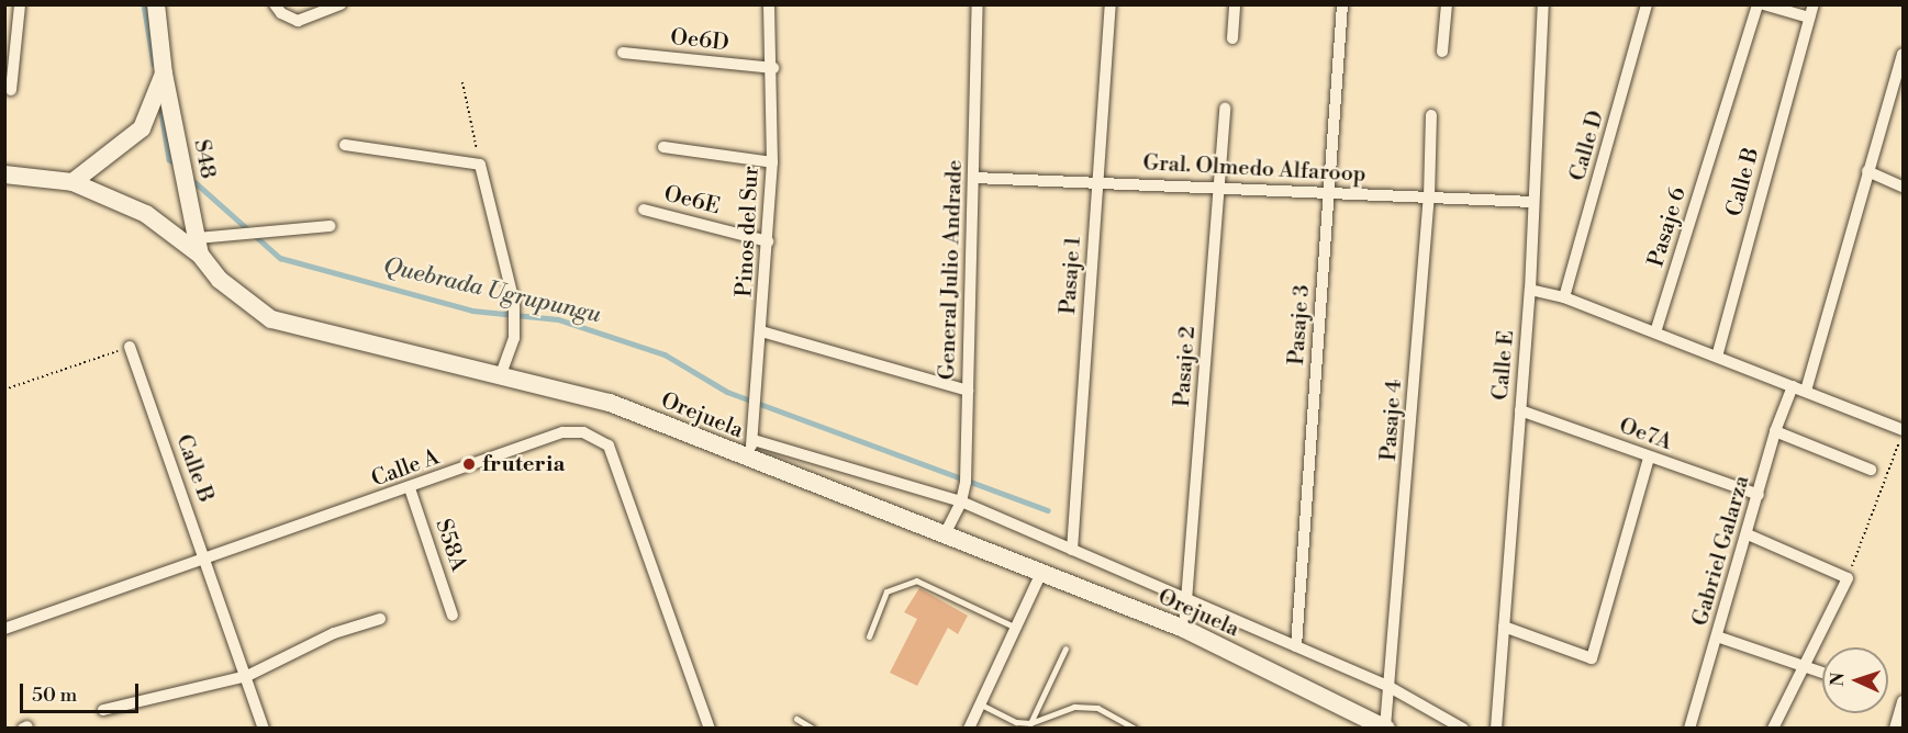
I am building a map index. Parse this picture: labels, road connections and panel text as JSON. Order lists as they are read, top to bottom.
{
  "streets": {
    "street": [
      "Oe6D",
      "Calle D",
      "S48",
      "Gral. Olmedo Alfaroop",
      "Calle B",
      "Oe6E",
      "Pasaje 6",
      "Pinos del Sur",
      "General Julio Andrade",
      "Pasaje 1",
      "Pasaje 3",
      "Calle E",
      "Pasaje 2",
      "Orejuela",
      "Pasaje 4",
      "Oe7A",
      "Calle A",
      "S58A",
      "Gabriel Galarza"
    ]
  },
  "crossings": [
    ["Oe6D", "Pinos del Sur"],
    ["S48", "Orejuela"],
    ["Gral. Olmedo Alfaroop", "General Julio Andrade"],
    ["Gral. Olmedo Alfaroop", "Pasaje 1"],
    ["Gral. Olmedo Alfaroop", "Pasaje 3"],
    ["Gral. Olmedo Alfaroop", "Calle E"],
    ["Gral. Olmedo Alfaroop", "Pasaje 2"],
    ["Gral. Olmedo Alfaroop", "Pasaje 4"],
    ["Calle B", "Calle A"],
    ["Oe6E", "Pinos del Sur"],
    ["Pinos del Sur", "Orejuela"],
    ["General Julio Andrade", "Orejuela"],
    ["Calle E", "Oe7A"],
    ["Pasaje 2", "Orejuela"],
    ["Orejuela", "Pasaje 4"],
    ["Oe7A", "Gabriel Galarza"],
    ["Calle A", "S58A"]
  ],
  "water": ["Quebrada Ugrupungu"],
  "places": ["fruteria"],
  "scale_bar": "50 m",
  "north": "left"
}
